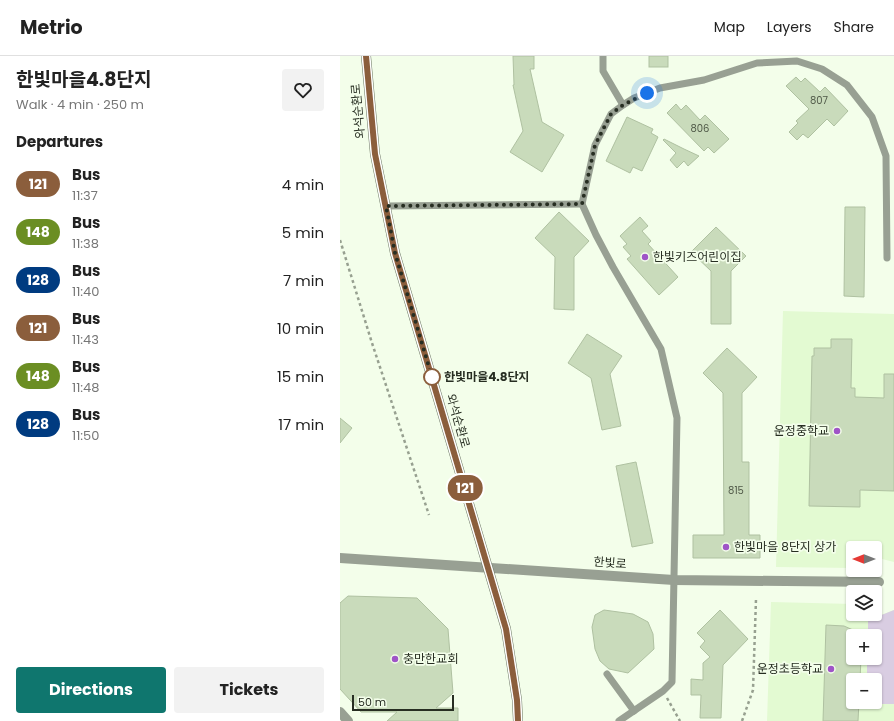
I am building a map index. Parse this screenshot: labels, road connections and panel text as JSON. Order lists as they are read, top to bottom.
{
  "streets": {
    "street": ["와석순환로", "한빛로"]
  },
  "crossings": [
    ["와석순환로", "한빛로"]
  ],
  "places": [
    "한빛키즈어린이집",
    "한빛마을4.8단지",
    "운정중학교",
    "한빛마을 8단지 상가",
    "충만한교회",
    "운정초등학교"
  ],
  "lines": ["bus line 121"],
  "house_numbers": ["807", "806", "815"],
  "scale_bar": "50 m",
  "north": "left",
  "page": {
    "header": "Metrio",
    "nav": ["Map", "Layers", "Share"],
    "heading": [
      ["한빛마을4.8단지", "Walk · 4 min · 250 m"],
      "Departures"
    ],
    "on_map": "121",
    "list": [
      {
        "mark": "121",
        "name": "Bus",
        "note": "11:37",
        "value": "4 min"
      },
      {
        "mark": "148",
        "name": "Bus",
        "note": "11:38",
        "value": "5 min"
      },
      {
        "mark": "128",
        "name": "Bus",
        "note": "11:40",
        "value": "7 min"
      },
      {
        "mark": "121",
        "name": "Bus",
        "note": "11:43",
        "value": "10 min"
      },
      {
        "mark": "148",
        "name": "Bus",
        "note": "11:48",
        "value": "15 min"
      },
      {
        "mark": "128",
        "name": "Bus",
        "note": "11:50",
        "value": "17 min"
      }
    ],
    "map_buttons": ["+", "−"],
    "buttons": ["Directions", "Tickets"],
    "scale": "50 m"
  }
}
